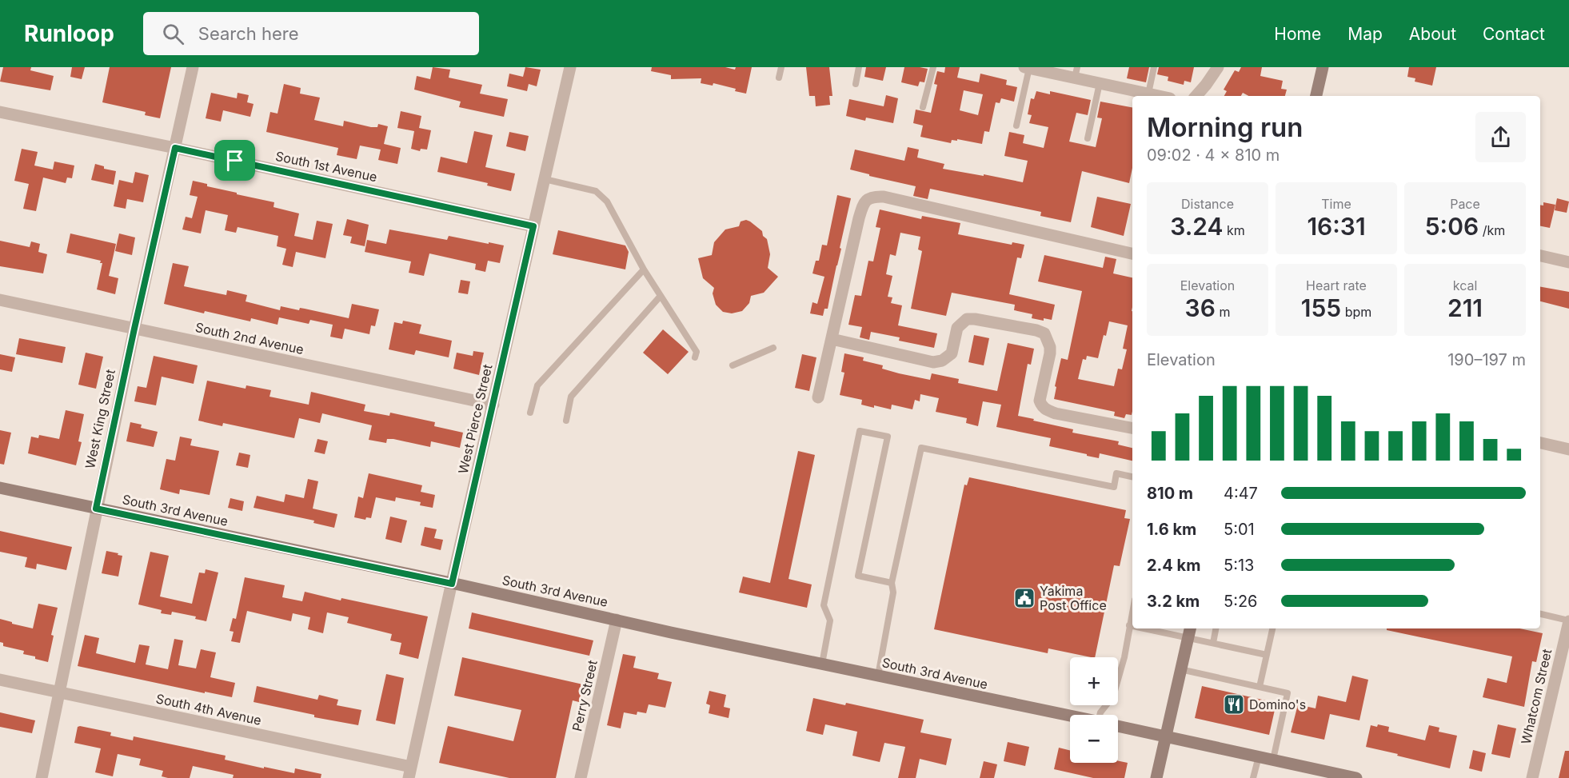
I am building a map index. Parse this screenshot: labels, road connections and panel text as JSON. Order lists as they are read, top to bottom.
{
  "streets": {
    "street": [
      "South 1st Avenue",
      "South 2nd Avenue",
      "West King Street",
      "West Pierce Street",
      "South 3rd Avenue",
      "Perry Street",
      "Whatcom Street",
      "South 4th Avenue"
    ]
  },
  "crossings": [
    ["South 1st Avenue", "West King Street"],
    ["South 1st Avenue", "West Pierce Street"],
    ["South 2nd Avenue", "West King Street"],
    ["South 2nd Avenue", "West Pierce Street"],
    ["West King Street", "South 3rd Avenue"],
    ["West King Street", "South 4th Avenue"],
    ["West Pierce Street", "South 3rd Avenue"],
    ["West Pierce Street", "South 4th Avenue"],
    ["South 3rd Avenue", "Perry Street"]
  ],
  "places": {
    "public building": ["Yakima Post Office"],
    "restaurant": ["Domino's"]
  },
  "page": {
    "header": "Runloop",
    "search": "Search here",
    "nav": [
      "Home",
      "Map",
      "About",
      "Contact"
    ],
    "heading": ["Morning run", "09:02 · 4 × 810 m"],
    "stats": [
      ["Distance", "3.24 km"],
      ["Time", "16:31"],
      ["Pace", "5:06 /km"],
      ["Elevation", "36 m"],
      ["Heart rate", "155 bpm"],
      ["kcal", "211"]
    ],
    "chart": ["Elevation", "190–197 m"],
    "list": [
      {
        "name": "810 m",
        "note": "4:47"
      },
      {
        "name": "1.6 km",
        "note": "5:01"
      },
      {
        "name": "2.4 km",
        "note": "5:13"
      },
      {
        "name": "3.2 km",
        "note": "5:26"
      }
    ],
    "map_buttons": ["+", "−"]
  }
}
